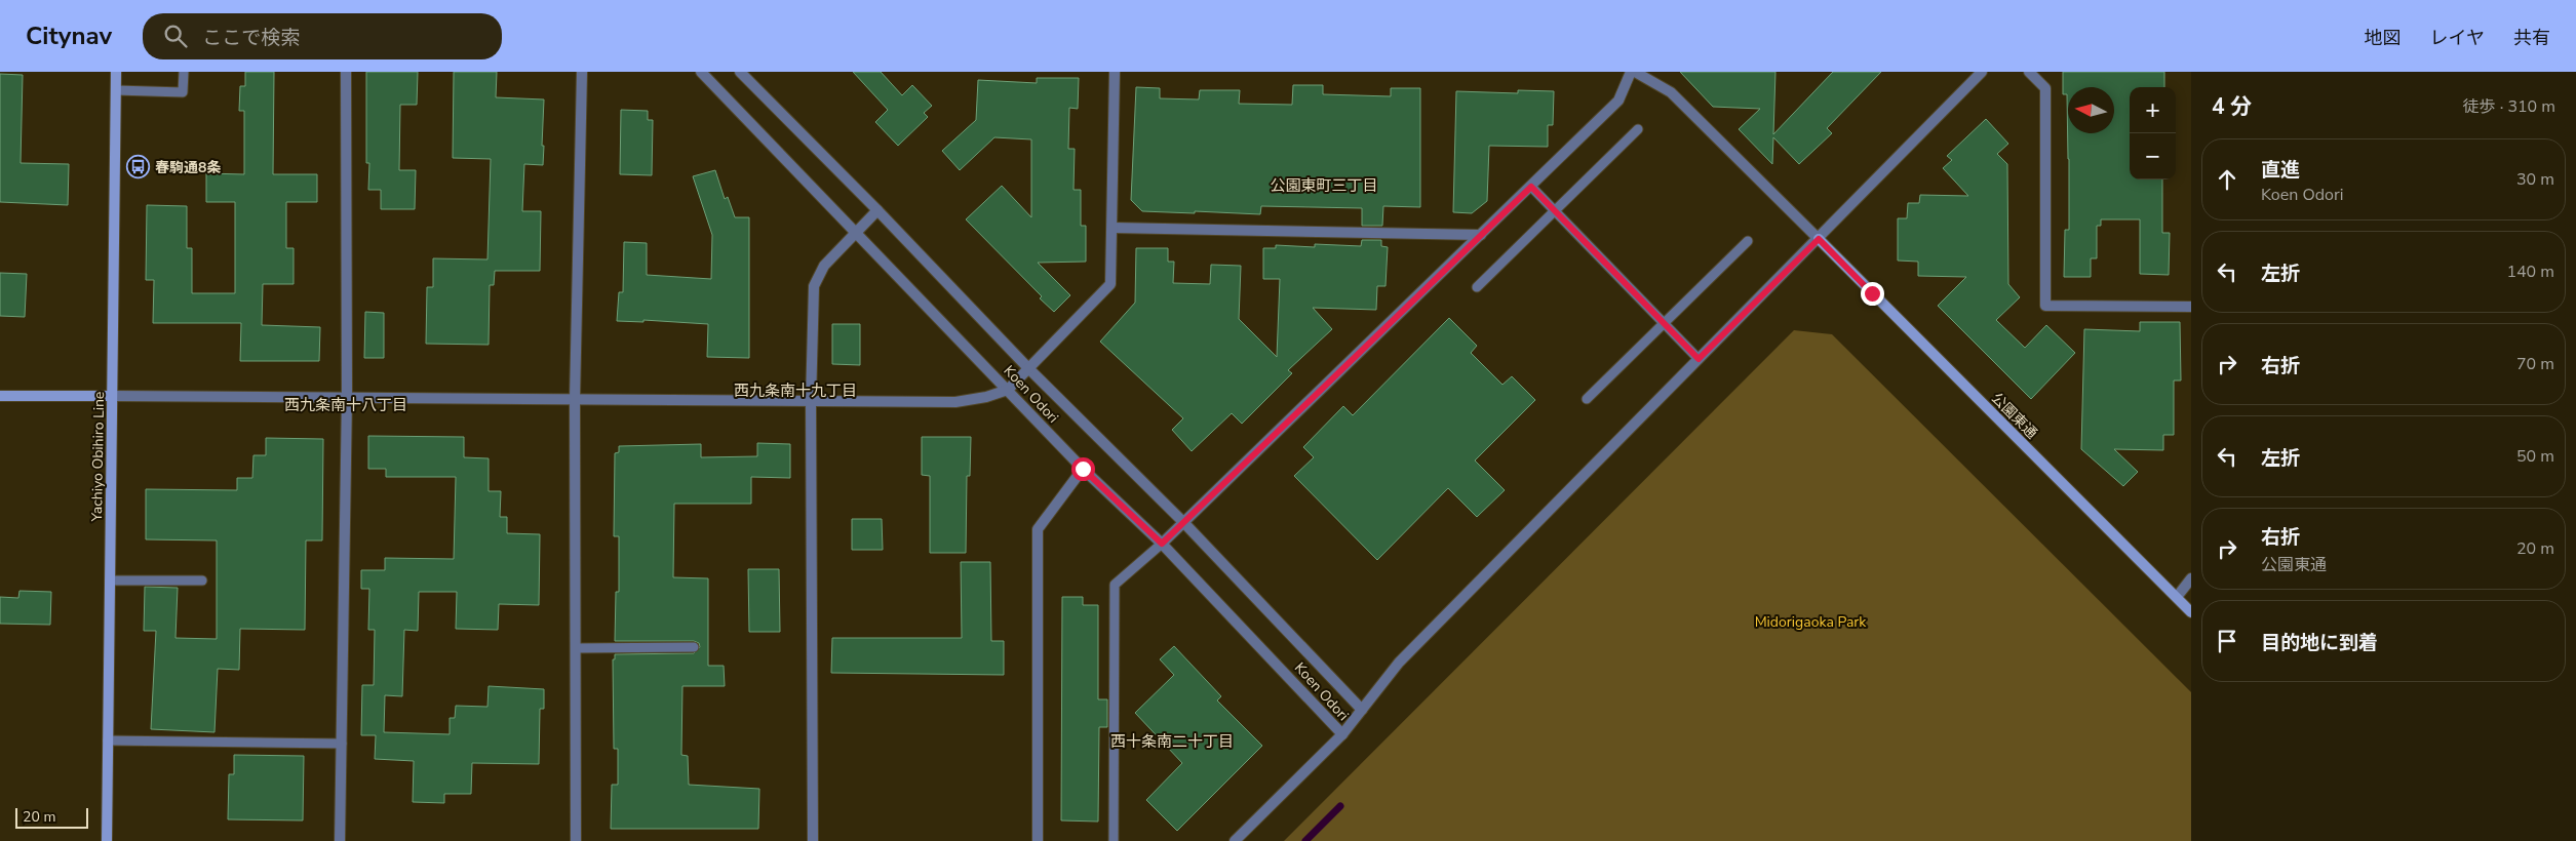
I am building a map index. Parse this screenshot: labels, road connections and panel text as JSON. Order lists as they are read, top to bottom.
{
  "streets": {
    "main road": ["公園東通", "Yachiyo Obihiro Line"],
    "street": ["Koen Odori"]
  },
  "districts": [
    "公園東町三丁目",
    "西九条南十九丁目",
    "西九条南十八丁目",
    "西十条南二十丁目"
  ],
  "parks": ["Midorigaoka Park"],
  "places": {
    "bus stop": ["春駒通8条"]
  },
  "scale_bar": "20 m",
  "north": "left",
  "page": {
    "header": "Citynav",
    "search": "ここで検索",
    "nav": ["地図", "レイヤ", "共有"],
    "heading": ["4 分", "徒歩 · 310 m"],
    "map_buttons": ["+", "−"],
    "list": [
      ["直進", "Koen Odori", "30 m"],
      ["左折", "140 m"],
      ["右折", "70 m"],
      ["左折", "50 m"],
      ["右折", "公園東通", "20 m"],
      "目的地に到着"
    ],
    "scale": "20 m"
  }
}
